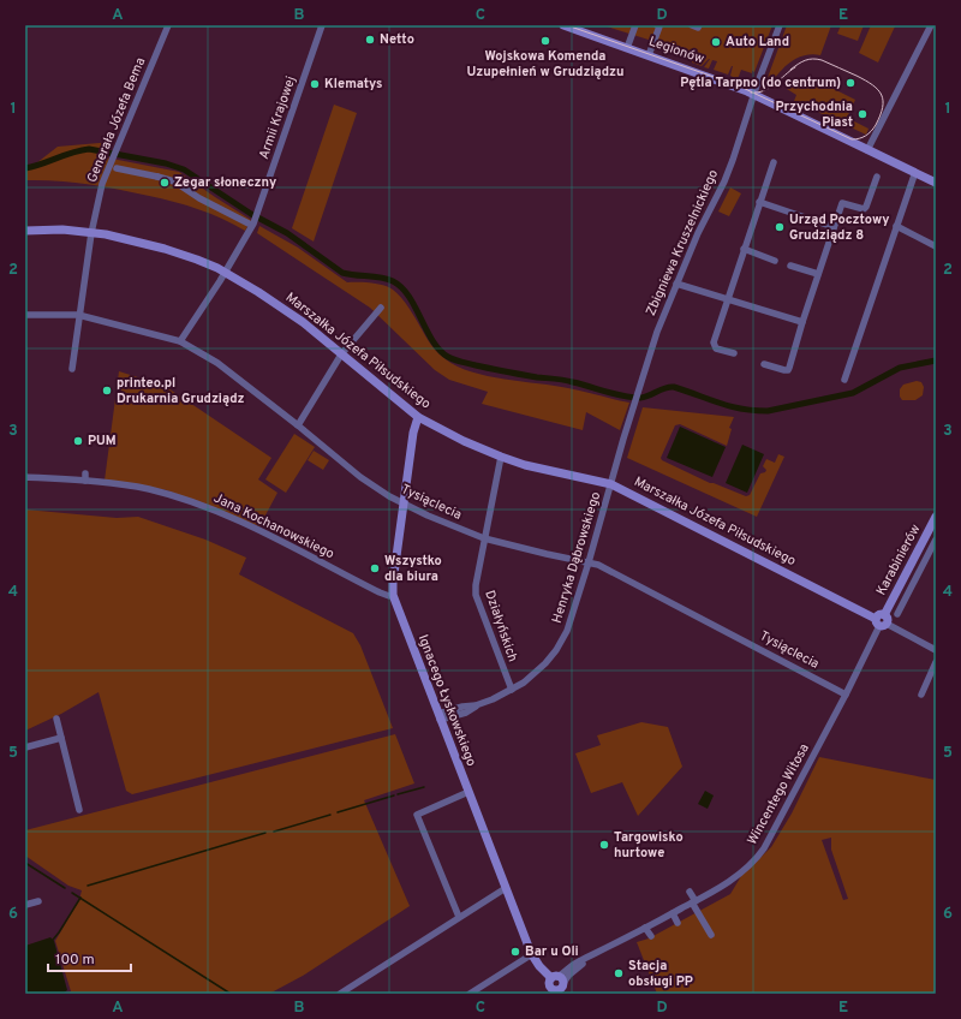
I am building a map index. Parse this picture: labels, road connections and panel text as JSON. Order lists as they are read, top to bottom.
{
  "streets": {
    "main road": [
      "Legionów",
      "Marszałka Józefa Piłsudskiego",
      "Karabinierów",
      "Ignacego Łyskowskiego"
    ],
    "street": [
      "Armii Krajowej",
      "Generała Józefa Bema",
      "Zbigniewa Kruszelnickiego",
      "Tysiąclecia",
      "Jana Kochanowskiego",
      "Henryka Dąbrowskiego",
      "Działyńskich",
      "Wincentego Witosa"
    ]
  },
  "crossings": [
    ["Legionów", "Zbigniewa Kruszelnickiego"],
    ["Armii Krajowej", "Marszałka Józefa Piłsudskiego"],
    ["Armii Krajowej", "Tysiąclecia"],
    ["Generała Józefa Bema", "Marszałka Józefa Piłsudskiego"],
    ["Generała Józefa Bema", "Tysiąclecia"],
    ["Zbigniewa Kruszelnickiego", "Henryka Dąbrowskiego"],
    ["Marszałka Józefa Piłsudskiego", "Henryka Dąbrowskiego"],
    ["Marszałka Józefa Piłsudskiego", "Karabinierów"],
    ["Marszałka Józefa Piłsudskiego", "Działyńskich"],
    ["Marszałka Józefa Piłsudskiego", "Ignacego Łyskowskiego"],
    ["Tysiąclecia", "Henryka Dąbrowskiego"],
    ["Tysiąclecia", "Karabinierów"],
    ["Tysiąclecia", "Działyńskich"],
    ["Tysiąclecia", "Ignacego Łyskowskiego"],
    ["Tysiąclecia", "Wincentego Witosa"],
    ["Jana Kochanowskiego", "Ignacego Łyskowskiego"],
    ["Henryka Dąbrowskiego", "Działyńskich"],
    ["Henryka Dąbrowskiego", "Ignacego Łyskowskiego"],
    ["Karabinierów", "Wincentego Witosa"],
    ["Ignacego Łyskowskiego", "Wincentego Witosa"]
  ],
  "places": [
    "Netto",
    "Wojskowa Komenda Uzupełnień w Grudziądzu",
    "Auto Land",
    "Pętla Tarpno (do centrum)",
    "Klematys",
    "Przychodnia Piast",
    "Zegar słoneczny",
    "Urząd Pocztowy Grudziądz 8",
    "printeo.pl Drukarnia Grudziądz",
    "PUM",
    "Wszystko dla biura",
    "Targowisko hurtowe",
    "Bar u Oli",
    "Stacja obsługi PP"
  ],
  "scale_bar": "100 m",
  "grid": {
    "columns": [
      "A",
      "B",
      "C",
      "D",
      "E"
    ],
    "rows": [
      "1",
      "2",
      "3",
      "4",
      "5",
      "6"
    ]
  }
}
